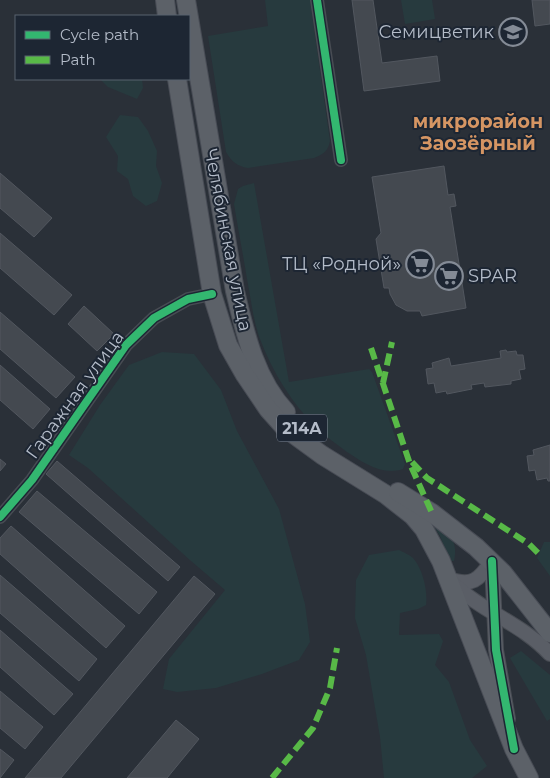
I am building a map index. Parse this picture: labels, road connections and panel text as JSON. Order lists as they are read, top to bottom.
{
  "streets": {
    "main road": ["Челябинская улица", "214А"],
    "street": ["Гаражная улица"]
  },
  "crossings": [
    ["Челябинская улица", "Гаражная улица"]
  ],
  "districts": ["микрорайон Заозёрный"],
  "places": {
    "school or university": ["Семицветик"],
    "supermarket": ["ТЦ «Родной»", "SPAR"]
  },
  "legend": ["Cycle path", "Path"]
}
